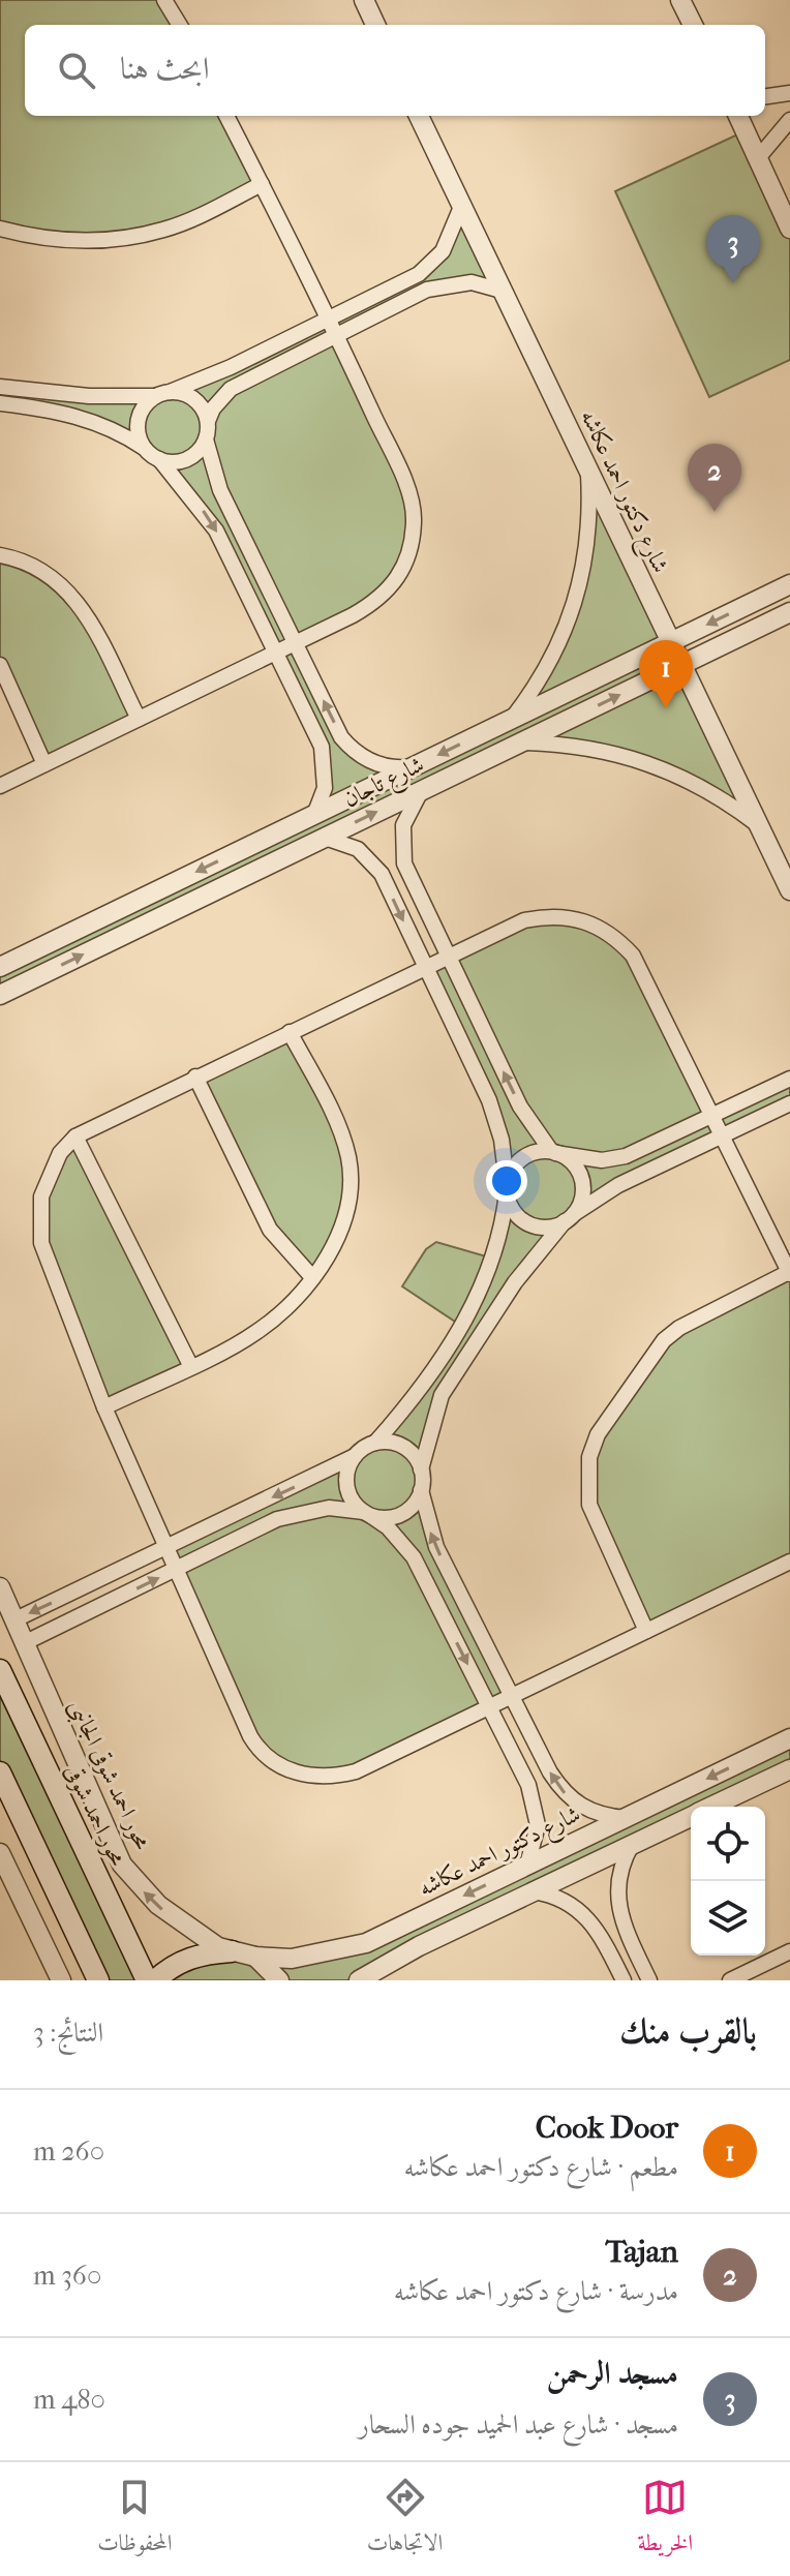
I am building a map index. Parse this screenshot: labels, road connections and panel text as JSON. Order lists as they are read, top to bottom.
{
  "streets": {
    "main road": ["محور احمد شوقى"],
    "street": ["شارع دكتور احمد عكاشه", "شارع تاجان", "محور احمد شوقى الجانبى"]
  },
  "crossings": [
    ["شارع دكتور احمد عكاشه", "شارع تاجان"],
    ["شارع دكتور احمد عكاشه", "محور احمد شوقى الجانبى"]
  ],
  "page": {
    "search": "ابحث هنا",
    "pins": ["3", "2", "1"],
    "heading": ["بالقرب منك", "النتائج: 3"],
    "list": [
      {
        "mark": "1",
        "name": "Cook Door",
        "note": "مطعم · شارع دكتور احمد عكاشه",
        "value": "260 m"
      },
      {
        "mark": "2",
        "name": "Tajan",
        "note": "مدرسة · شارع دكتور احمد عكاشه",
        "value": "360 m"
      },
      {
        "mark": "3",
        "name": "مسجد الرحمن",
        "note": "مسجد · شارع عبد الحميد جوده السحار",
        "value": "480 m"
      }
    ],
    "nav": ["الخريطة", "الاتجاهات", "المحفوظات"]
  }
}
